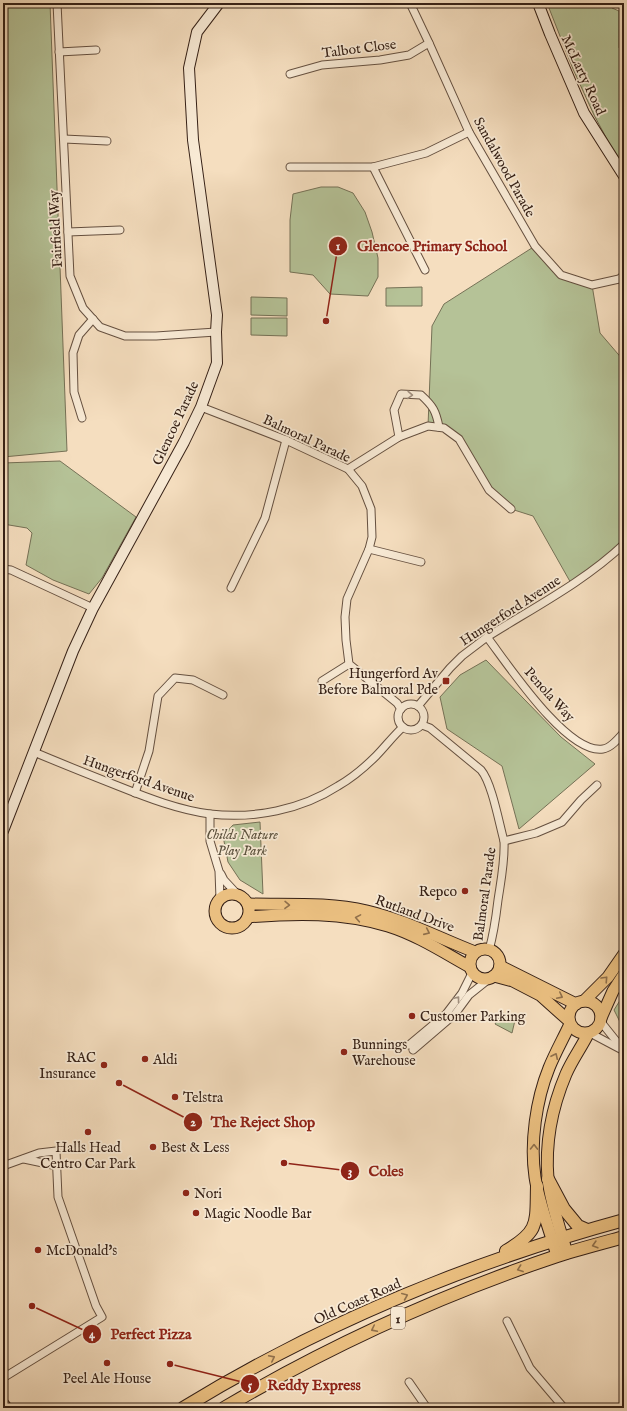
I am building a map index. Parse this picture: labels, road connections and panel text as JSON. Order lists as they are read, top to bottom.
{
  "streets": {
    "highway": ["Old Coast Road", "1"],
    "main road": ["Rutland Drive"],
    "street": [
      "Talbot Close",
      "McLarty Road",
      "Sandalwood Parade",
      "Fairfield Way",
      "Glencoe Parade",
      "Balmoral Parade",
      "Hungerford Avenue",
      "Penola Way"
    ]
  },
  "crossings": [
    ["Talbot Close", "Sandalwood Parade"],
    ["Fairfield Way", "Glencoe Parade"],
    ["Glencoe Parade", "Balmoral Parade"],
    ["Glencoe Parade", "Hungerford Avenue"],
    ["Balmoral Parade", "Hungerford Avenue"],
    ["Balmoral Parade", "Rutland Drive"],
    ["Hungerford Avenue", "Penola Way"],
    ["Old Coast Road", "1"]
  ],
  "parks": ["Childs Nature Play Park"],
  "places": {
    "other": [
      "Glencoe Primary School",
      "Repco",
      "Customer Parking",
      "Bunnings Warehouse",
      "Aldi",
      "RAC Insurance",
      "The Reject Shop",
      "Telstra",
      "Halls Head Centro Car Park",
      "Best & Less",
      "Coles",
      "Nori",
      "Magic Noodle Bar",
      "McDonald's",
      "Perfect Pizza",
      "Peel Ale House",
      "Reddy Express"
    ],
    "transit": ["Hungerford Av Before Balmoral Pde"]
  }
}
